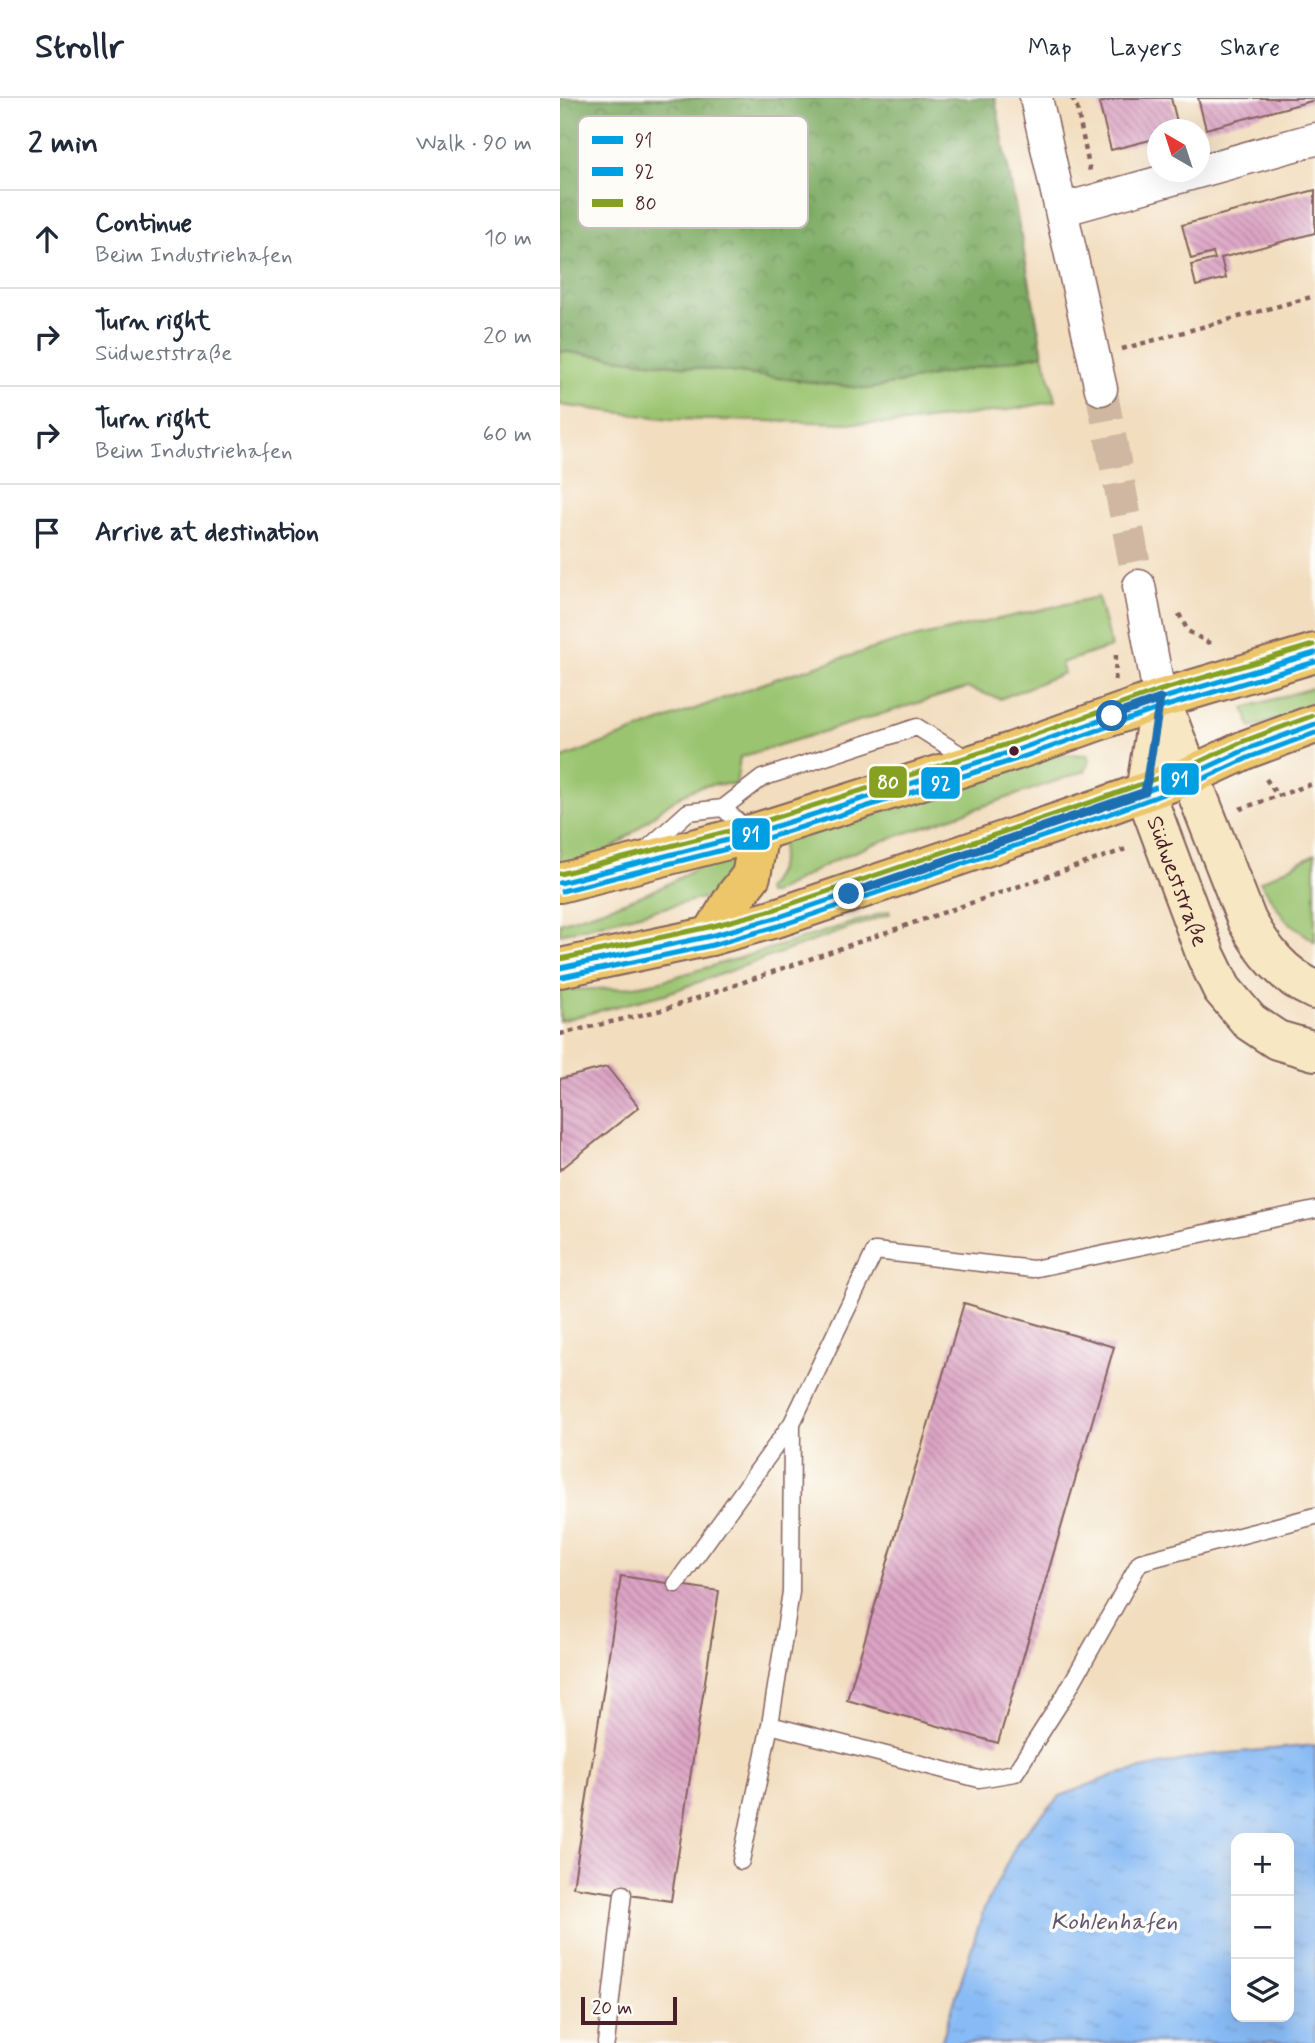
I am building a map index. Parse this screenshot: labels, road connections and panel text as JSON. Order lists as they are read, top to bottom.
{
  "streets": {
    "street": ["Südweststraße"]
  },
  "water": ["Kohlenhafen"],
  "lines": ["transit line 80", "transit line 91", "transit line 92"],
  "legend": ["91", "92", "80"],
  "scale_bar": "20 m",
  "north": "top left",
  "page": {
    "header": "Strollr",
    "nav": ["Map", "Layers", "Share"],
    "heading": ["2 min", "Walk · 90 m"],
    "list": [
      ["Continue", "Beim Industriehafen", "10 m"],
      ["Turn right", "Südweststraße", "20 m"],
      ["Turn right", "Beim Industriehafen", "60 m"],
      "Arrive at destination"
    ],
    "map_buttons": ["+", "−"],
    "scale": "20 m"
  }
}
